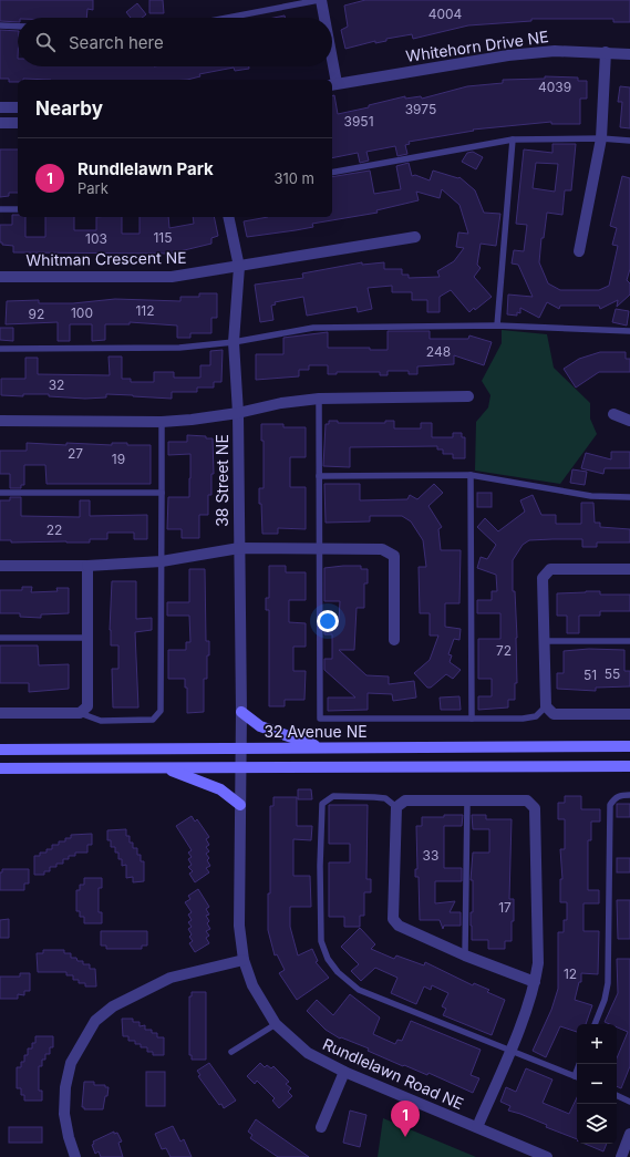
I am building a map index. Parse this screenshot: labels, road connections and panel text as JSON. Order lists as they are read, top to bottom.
{
  "streets": {
    "main road": ["32 Avenue NE"],
    "street": [
      "Whitehorn Drive NE",
      "Whitman Crescent NE",
      "38 Street NE",
      "Rundlelawn Road NE"
    ]
  },
  "crossings": [
    ["Whitman Crescent NE", "38 Street NE"],
    ["38 Street NE", "32 Avenue NE"],
    ["38 Street NE", "Rundlelawn Road NE"],
    ["32 Avenue NE", "Rundlelawn Road NE"]
  ],
  "house_numbers": [
    "4004",
    "4039",
    "3975",
    "3951",
    "115",
    "103",
    "112",
    "100",
    "92",
    "248",
    "32",
    "27",
    "19",
    "22",
    "72",
    "55",
    "51",
    "33",
    "17",
    "12"
  ],
  "page": {
    "search": "Search here",
    "heading": "Nearby",
    "list": [
      {
        "mark": "1",
        "name": "Rundlelawn Park",
        "note": "Park",
        "value": "310 m"
      }
    ],
    "map_buttons": ["+", "−"],
    "pins": "1"
  }
}
